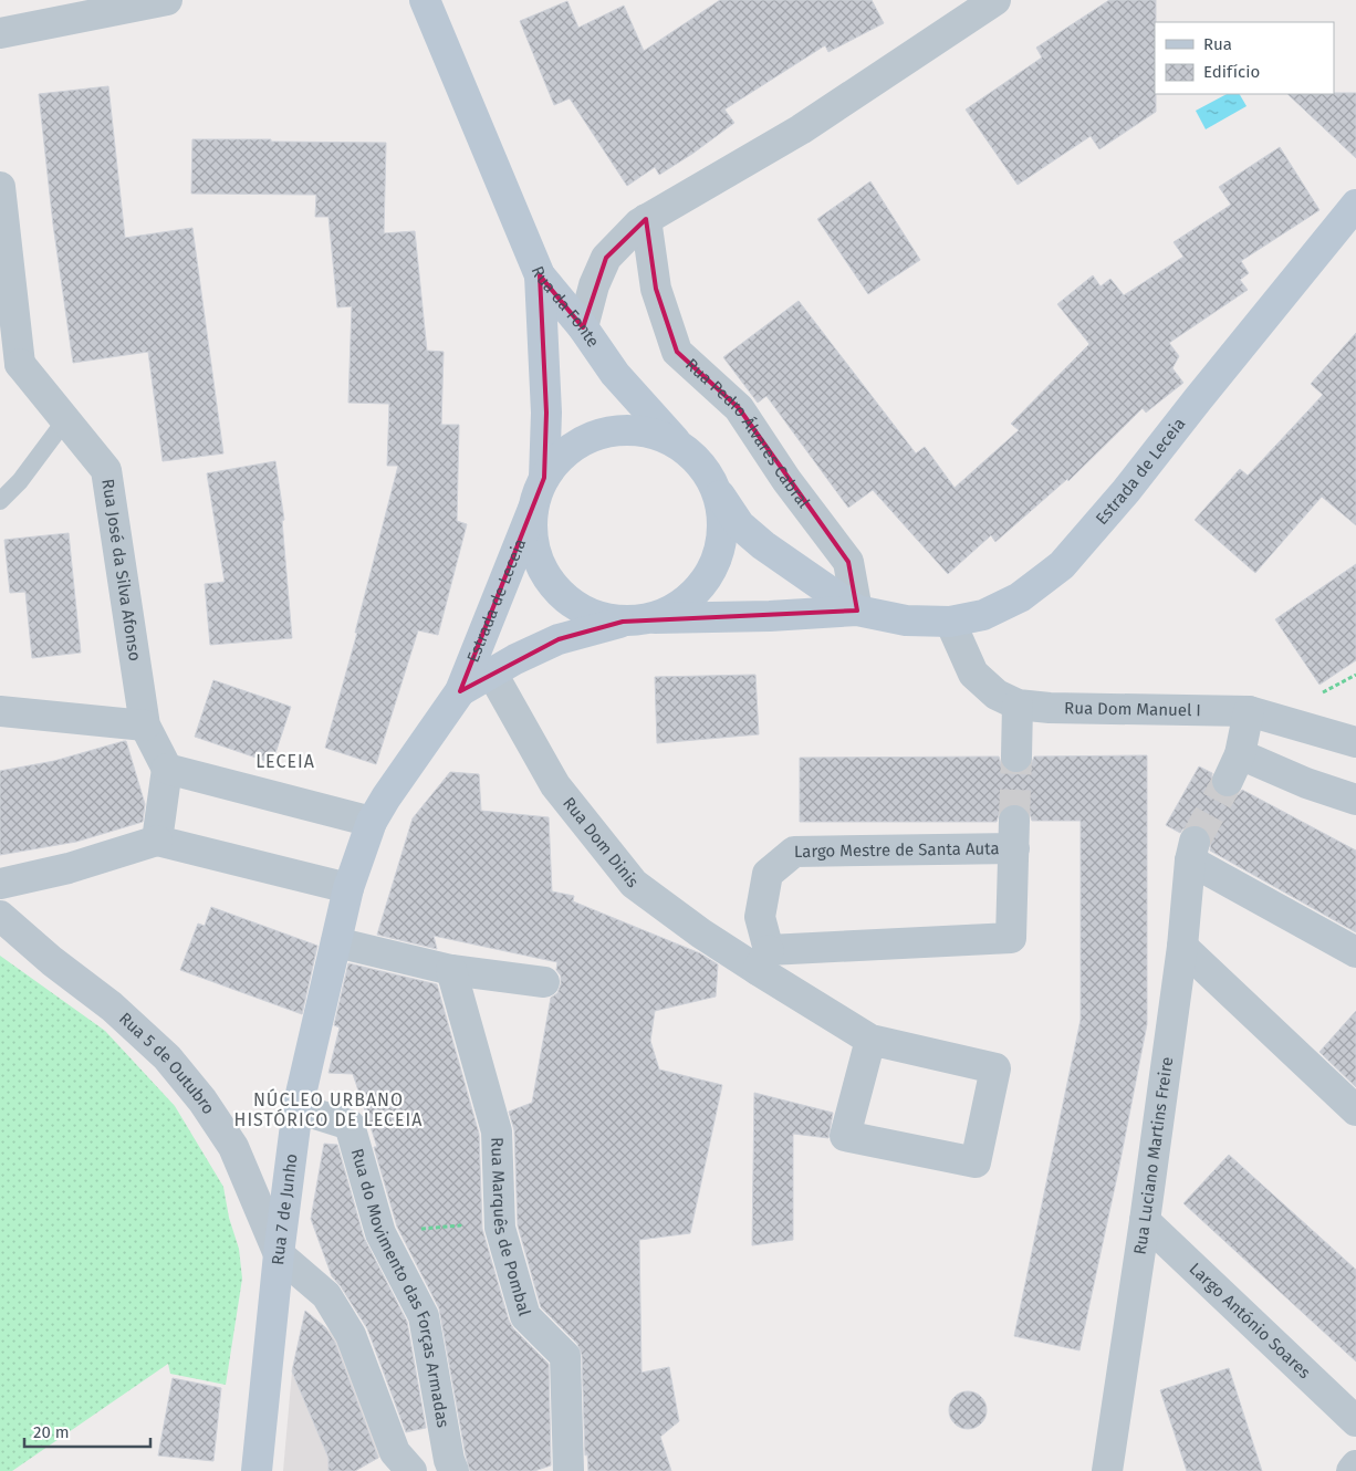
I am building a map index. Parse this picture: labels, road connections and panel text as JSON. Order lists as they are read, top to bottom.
{
  "streets": {
    "main road": ["Rua da Fonte", "Estrada de Leceia", "Rua 7 de Junho"],
    "street": [
      "Rua Pedro Álvares Cabral",
      "Rua José da Silva Afonso",
      "Rua Dom Manuel I",
      "Rua Dom Dinis",
      "Largo Mestre de Santa Auta",
      "Rua 5 de Outubro",
      "Rua Luciano Martins Freire",
      "Rua Marquês de Pombal",
      "Rua do Movimento das Forças Armadas",
      "Largo António Soares"
    ]
  },
  "crossings": [
    ["Rua da Fonte", "Estrada de Leceia"],
    ["Rua Pedro Álvares Cabral", "Estrada de Leceia"],
    ["Estrada de Leceia", "Rua Dom Manuel I"],
    ["Estrada de Leceia", "Rua Dom Dinis"],
    ["Estrada de Leceia", "Rua 7 de Junho"],
    ["Rua Dom Dinis", "Largo Mestre de Santa Auta"],
    ["Rua 5 de Outubro", "Rua 7 de Junho"],
    ["Rua Luciano Martins Freire", "Largo António Soares"],
    ["Rua 7 de Junho", "Rua do Movimento das Forças Armadas"]
  ],
  "districts": ["LECEIA", "NÚCLEO URBANO HISTÓRICO DE LECEIA"],
  "legend": ["Rua", "Edifício"],
  "scale_bar": "20 m"
}
